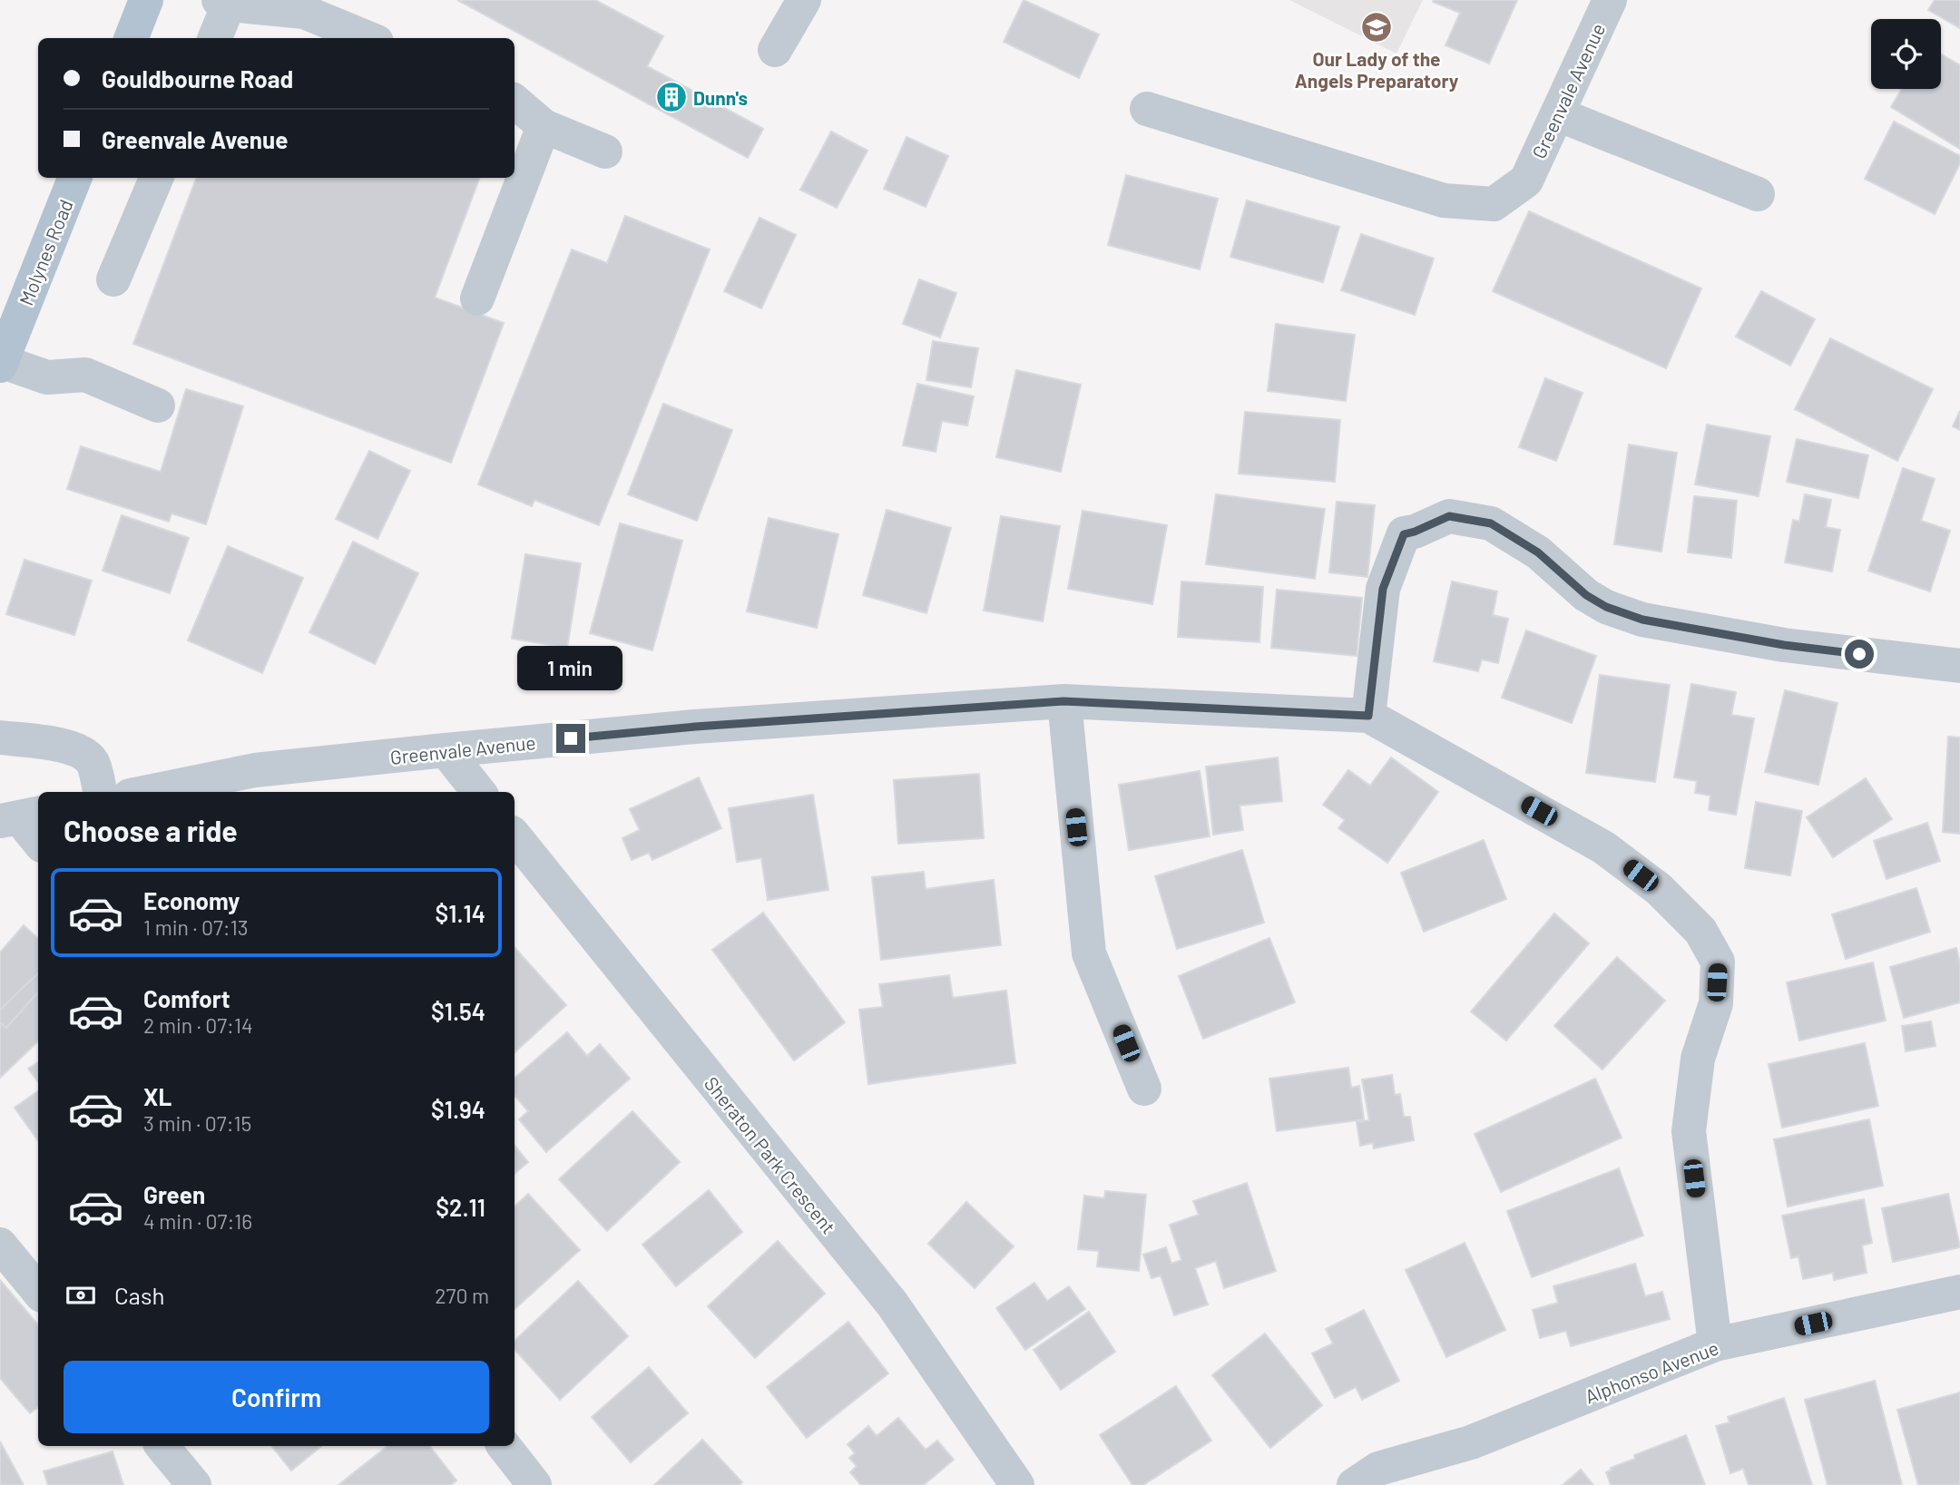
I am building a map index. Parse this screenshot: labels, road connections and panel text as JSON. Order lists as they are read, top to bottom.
{
  "streets": {
    "main road": ["Molynes Road"],
    "street": ["Greenvale Avenue", "Sheraton Park Crescent", "Alphonso Avenue"]
  },
  "crossings": [
    ["Greenvale Avenue", "Alphonso Avenue"]
  ],
  "places": {
    "school or university": ["Our Lady of the Angels Preparatory"],
    "building": ["Dunn's"]
  },
  "page": {
    "banner": ["Gouldbourne Road", "Greenvale Avenue"],
    "bubble": "1 min",
    "heading": "Choose a ride",
    "list": [
      {
        "name": "Economy",
        "note": "1 min · 07:13",
        "value": "$1.14"
      },
      {
        "name": "Comfort",
        "note": "2 min · 07:14",
        "value": "$1.54"
      },
      {
        "name": "XL",
        "note": "3 min · 07:15",
        "value": "$1.94"
      },
      {
        "name": "Green",
        "note": "4 min · 07:16",
        "value": "$2.11"
      }
    ],
    "pay": ["Cash", "270 m"],
    "buttons": "Confirm"
  }
}
